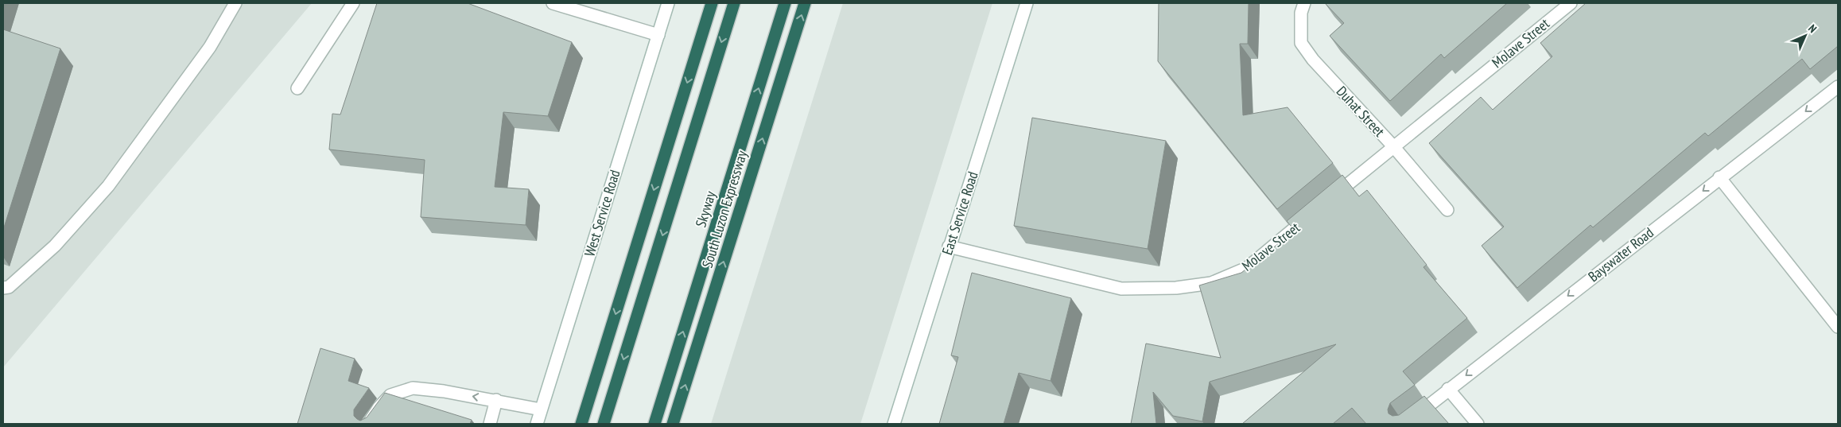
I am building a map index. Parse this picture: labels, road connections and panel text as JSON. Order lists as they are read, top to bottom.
{
  "streets": {
    "highway": ["Skyway", "South Luzon Expressway"],
    "street": [
      "Molave Street",
      "Duhat Street",
      "West Service Road",
      "East Service Road",
      "Bayswater Road"
    ]
  },
  "crossings": [
    ["Molave Street", "Duhat Street"],
    ["Molave Street", "East Service Road"]
  ],
  "one_way": ["Bayswater Road"],
  "north": "top right"
}
